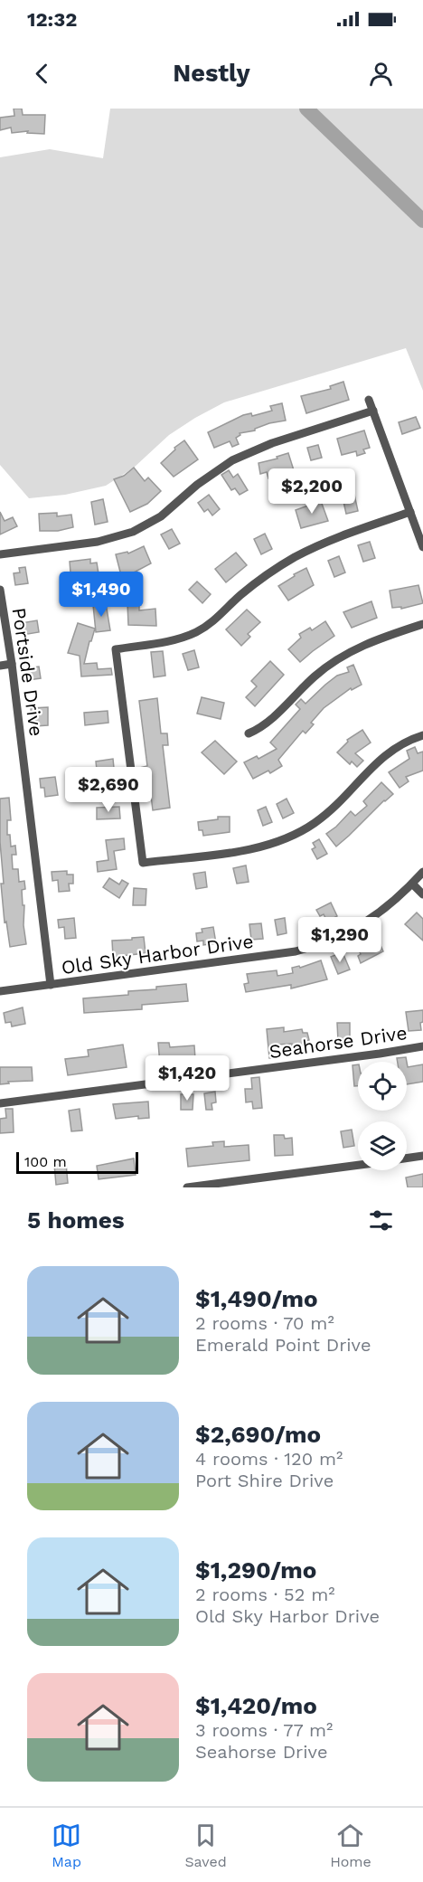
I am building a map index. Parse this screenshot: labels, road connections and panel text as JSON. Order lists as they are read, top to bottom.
{
  "streets": {
    "street": ["Portside Drive", "Old Sky Harbor Drive", "Seahorse Drive"]
  },
  "crossings": [
    ["Portside Drive", "Old Sky Harbor Drive"]
  ],
  "scale_bar": "100 m",
  "page": {
    "status": "12:32",
    "header": "Nestly",
    "price": [
      "$2,200",
      "$1,490",
      "$2,690",
      "$1,290",
      "$1,420"
    ],
    "scale": "100 m",
    "heading": "5 homes",
    "list": [
      {
        "name": "$1,490/mo",
        "note": "2 rooms · 70 m² · Emerald Point Drive"
      },
      {
        "name": "$2,690/mo",
        "note": "4 rooms · 120 m² · Port Shire Drive"
      },
      {
        "name": "$1,290/mo",
        "note": "2 rooms · 52 m² · Old Sky Harbor Drive"
      },
      {
        "name": "$1,420/mo",
        "note": "3 rooms · 77 m² · Seahorse Drive"
      }
    ],
    "tabs": ["Map", "Saved", "Home"]
  }
}
